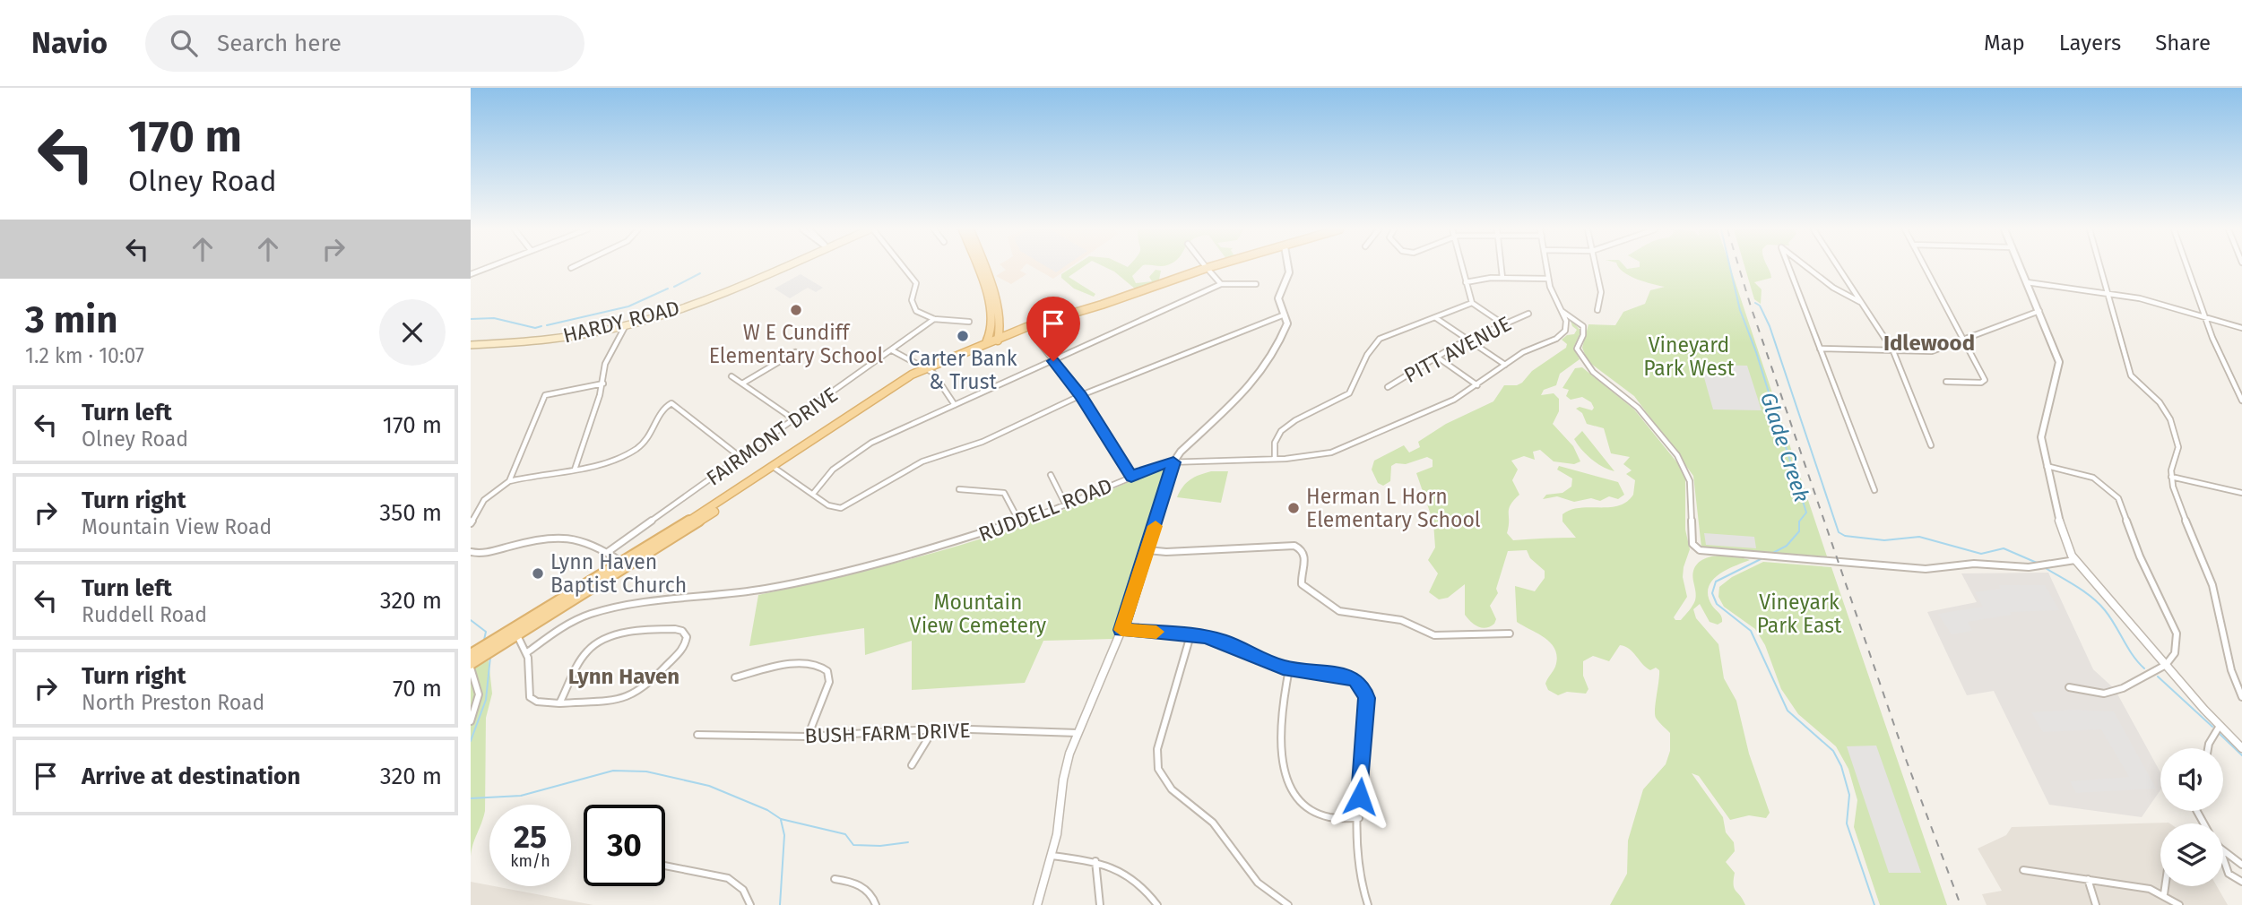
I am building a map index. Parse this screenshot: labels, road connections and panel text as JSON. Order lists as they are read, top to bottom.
{
  "streets": {
    "main road": ["HARDY ROAD"],
    "street": [
      "PITT AVENUE",
      "FAIRMONT DRIVE",
      "RUDDELL ROAD",
      "BUSH FARM DRIVE"
    ]
  },
  "districts": ["Idlewood", "Lynn Haven"],
  "water": ["Glade Creek"],
  "parks": ["Vineyard Park West", "Mountain View Cemetery", "Vineyark Park East"],
  "places": [
    "W E Cundiff Elementary School",
    "Carter Bank & Trust",
    "Herman L Horn Elementary School",
    "Lynn Haven Baptist Church"
  ],
  "page": {
    "header": "Navio",
    "search": "Search here",
    "nav": ["Map", "Layers", "Share"],
    "turn": ["170 m", "Olney Road"],
    "heading": ["3 min", "1.2 km · 10:07"],
    "list": [
      {
        "name": "Turn left",
        "note": "Olney Road",
        "value": "170 m"
      },
      {
        "name": "Turn right",
        "note": "Mountain View Road",
        "value": "350 m"
      },
      {
        "name": "Turn left",
        "note": "Ruddell Road",
        "value": "320 m"
      },
      {
        "name": "Turn right",
        "note": "North Preston Road",
        "value": "70 m"
      },
      {
        "name": "Arrive at destination",
        "value": "320 m"
      }
    ],
    "speed": "25 km/h",
    "limit": "30"
  }
}
